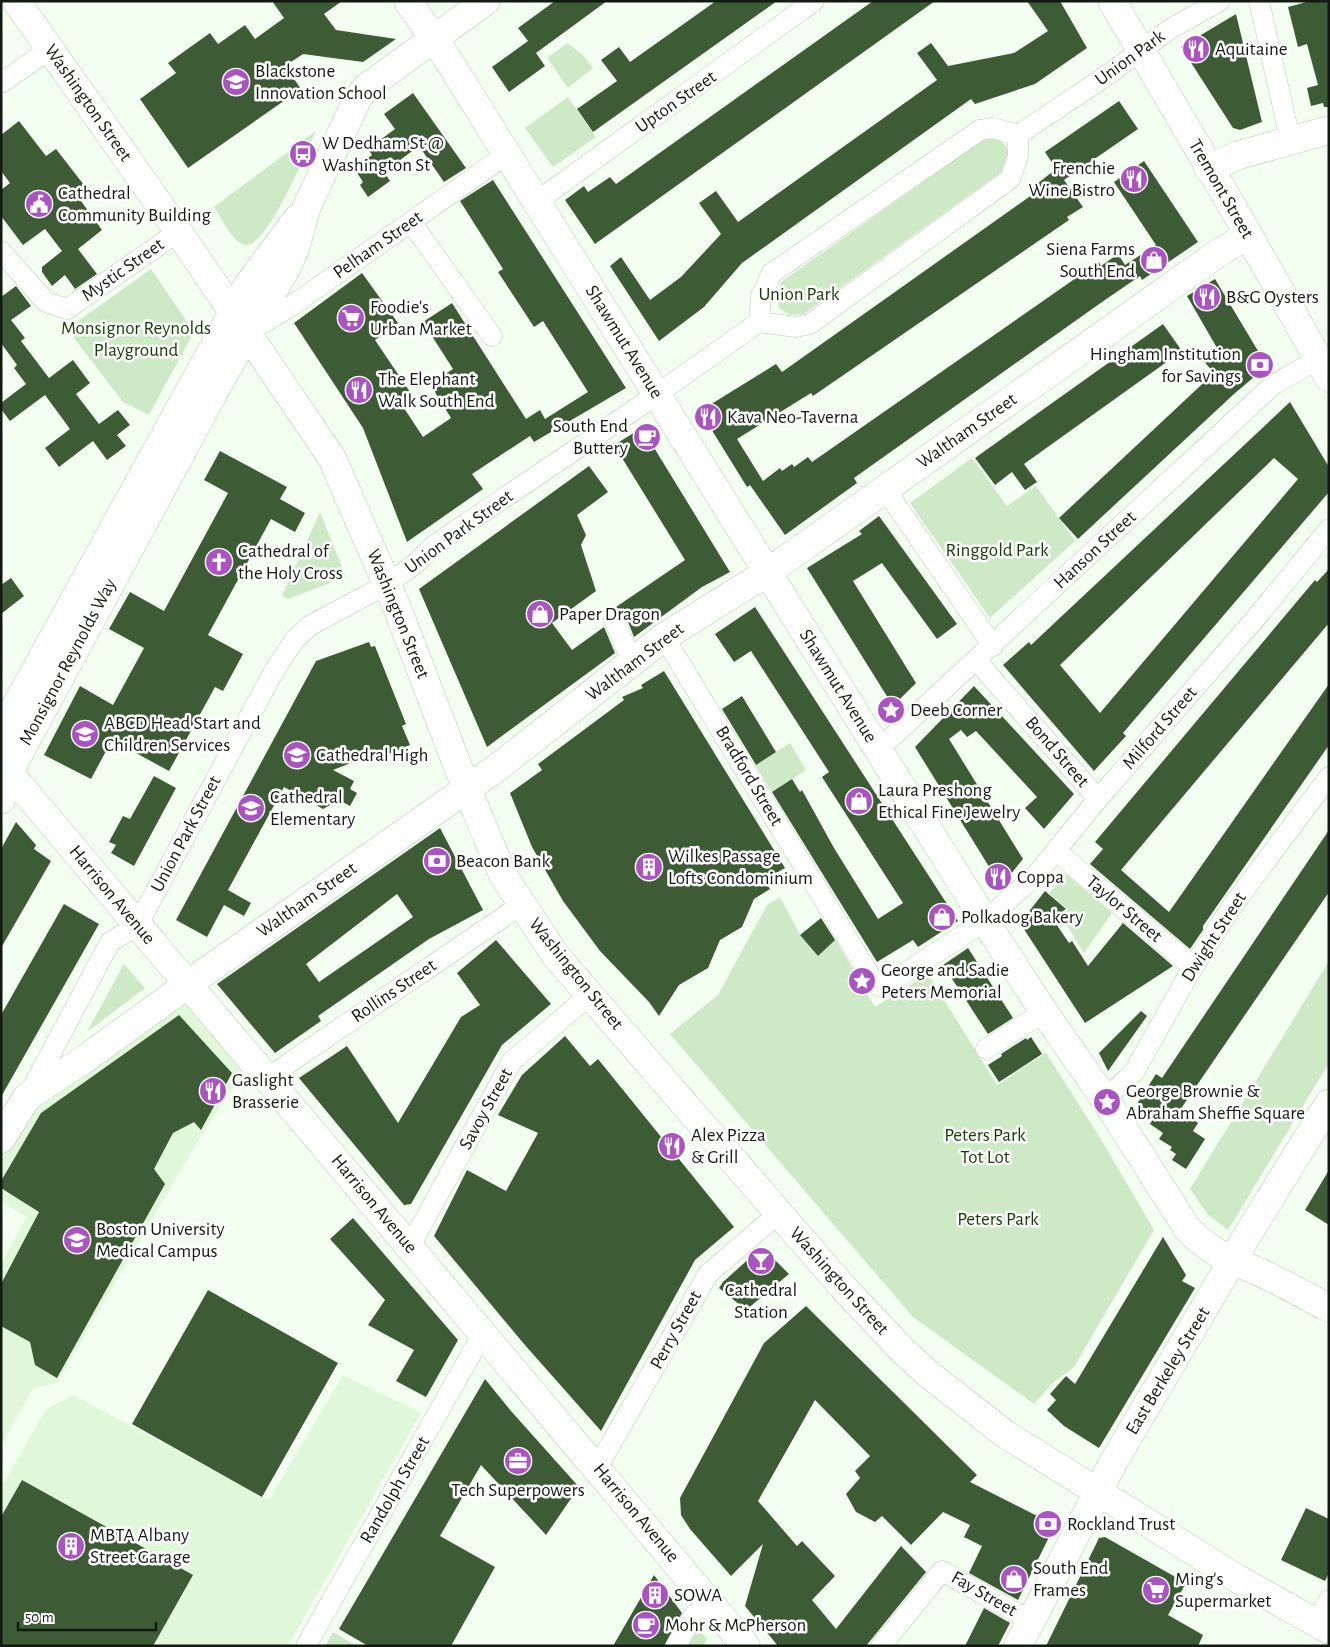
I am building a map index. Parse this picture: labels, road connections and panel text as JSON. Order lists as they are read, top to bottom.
{
  "streets": {
    "main road": [
      "Washington Street",
      "Tremont Street",
      "Shawmut Avenue",
      "Waltham Street",
      "Monsignor Reynolds Way",
      "Harrison Avenue",
      "East Berkeley Street"
    ],
    "street": [
      "Union Park",
      "Upton Street",
      "Pelham Street",
      "Mystic Street",
      "Union Park Street",
      "Hanson Street",
      "Milford Street",
      "Bond Street",
      "Bradford Street",
      "Taylor Street",
      "Dwight Street",
      "Rollins Street",
      "Savoy Street",
      "Perry Street",
      "Randolph Street",
      "Fay Street"
    ]
  },
  "crossings": [
    ["Union Park", "Tremont Street"],
    ["Upton Street", "Shawmut Avenue"],
    ["Washington Street", "Pelham Street"],
    ["Washington Street", "Mystic Street"],
    ["Washington Street", "Waltham Street"],
    ["Washington Street", "Union Park Street"],
    ["Washington Street", "Monsignor Reynolds Way"],
    ["Washington Street", "Rollins Street"],
    ["Washington Street", "Savoy Street"],
    ["Washington Street", "Perry Street"],
    ["Washington Street", "East Berkeley Street"],
    ["Tremont Street", "Waltham Street"],
    ["Tremont Street", "Hanson Street"],
    ["Pelham Street", "Shawmut Avenue"],
    ["Pelham Street", "Monsignor Reynolds Way"],
    ["Shawmut Avenue", "Waltham Street"],
    ["Shawmut Avenue", "Union Park Street"],
    ["Shawmut Avenue", "Hanson Street"],
    ["Shawmut Avenue", "Monsignor Reynolds Way"],
    ["Shawmut Avenue", "Milford Street"],
    ["Shawmut Avenue", "Bradford Street"],
    ["Shawmut Avenue", "Dwight Street"],
    ["Shawmut Avenue", "East Berkeley Street"],
    ["Waltham Street", "Bradford Street"],
    ["Waltham Street", "Harrison Avenue"],
    ["Union Park Street", "Harrison Avenue"],
    ["Hanson Street", "Bond Street"],
    ["Monsignor Reynolds Way", "Harrison Avenue"],
    ["Milford Street", "Bond Street"],
    ["Milford Street", "Bradford Street"],
    ["Milford Street", "Taylor Street"],
    ["Harrison Avenue", "Rollins Street"],
    ["Harrison Avenue", "Savoy Street"],
    ["Harrison Avenue", "Perry Street"],
    ["Harrison Avenue", "Randolph Street"],
    ["Taylor Street", "Dwight Street"],
    ["East Berkeley Street", "Fay Street"]
  ],
  "parks": [
    "Union Park",
    "Monsignor Reynolds Playground",
    "Ringgold Park",
    "Peters Park Tot Lot",
    "Peters Park"
  ],
  "places": {
    "restaurant": [
      "Aquitaine",
      "Frenchie Wine Bistro",
      "B&G Oysters",
      "The Elephant Walk South End",
      "Kava Neo-Taverna",
      "Coppa",
      "Gaslight Brasserie",
      "Alex Pizza & Grill"
    ],
    "school or university": [
      "Blackstone Innovation School",
      "ABCD Head Start and Children Services",
      "Cathedral High",
      "Cathedral Elementary",
      "Boston University Medical Campus"
    ],
    "bus stop": ["W Dedham St @ Washington St"],
    "public building": ["Cathedral Community Building"],
    "shop": [
      "Siena Farms South End",
      "Paper Dragon",
      "Laura Preshong Ethical Fine Jewelry",
      "Polkadog Bakery",
      "South End Frames"
    ],
    "supermarket": ["Foodie's Urban Market", "Ming's Supermarket"],
    "bank": ["Hingham Institution for Savings", "Beacon Bank", "Rockland Trust"],
    "cafe": ["South End Buttery", "Mohr & McPherson"],
    "church": ["Cathedral of the Holy Cross"],
    "place": ["Deeb Corner", "George and Sadie Peters Memorial", "George Brownie & Abraham Sheffie Square"],
    "building": ["Wilkes Passage Lofts Condominium", "MBTA Albany Street Garage", "SOWA"],
    "bar": ["Cathedral Station"],
    "office": ["Tech Superpowers"]
  },
  "scale_bar": "50 m"
}
